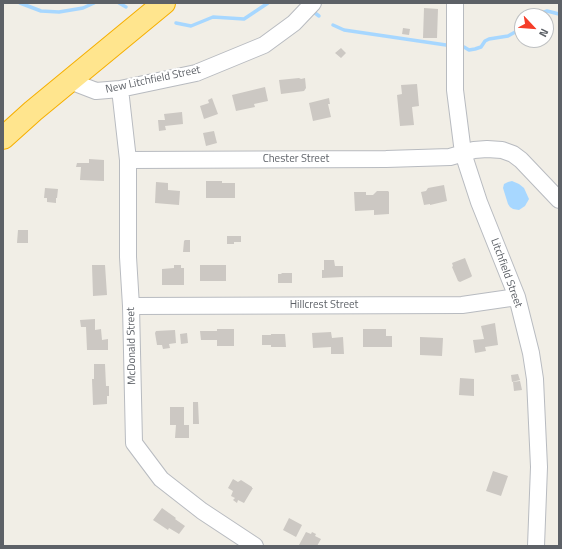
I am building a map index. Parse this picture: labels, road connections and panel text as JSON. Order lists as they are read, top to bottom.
{
  "streets": {
    "street": [
      "New Litchfield Street",
      "Chester Street",
      "Litchfield Street",
      "Hillcrest Street",
      "McDonald Street"
    ]
  },
  "crossings": [
    ["New Litchfield Street", "McDonald Street"],
    ["Chester Street", "Litchfield Street"],
    ["Chester Street", "McDonald Street"],
    ["Litchfield Street", "Hillcrest Street"],
    ["Hillcrest Street", "McDonald Street"]
  ],
  "north": "bottom right"
}
